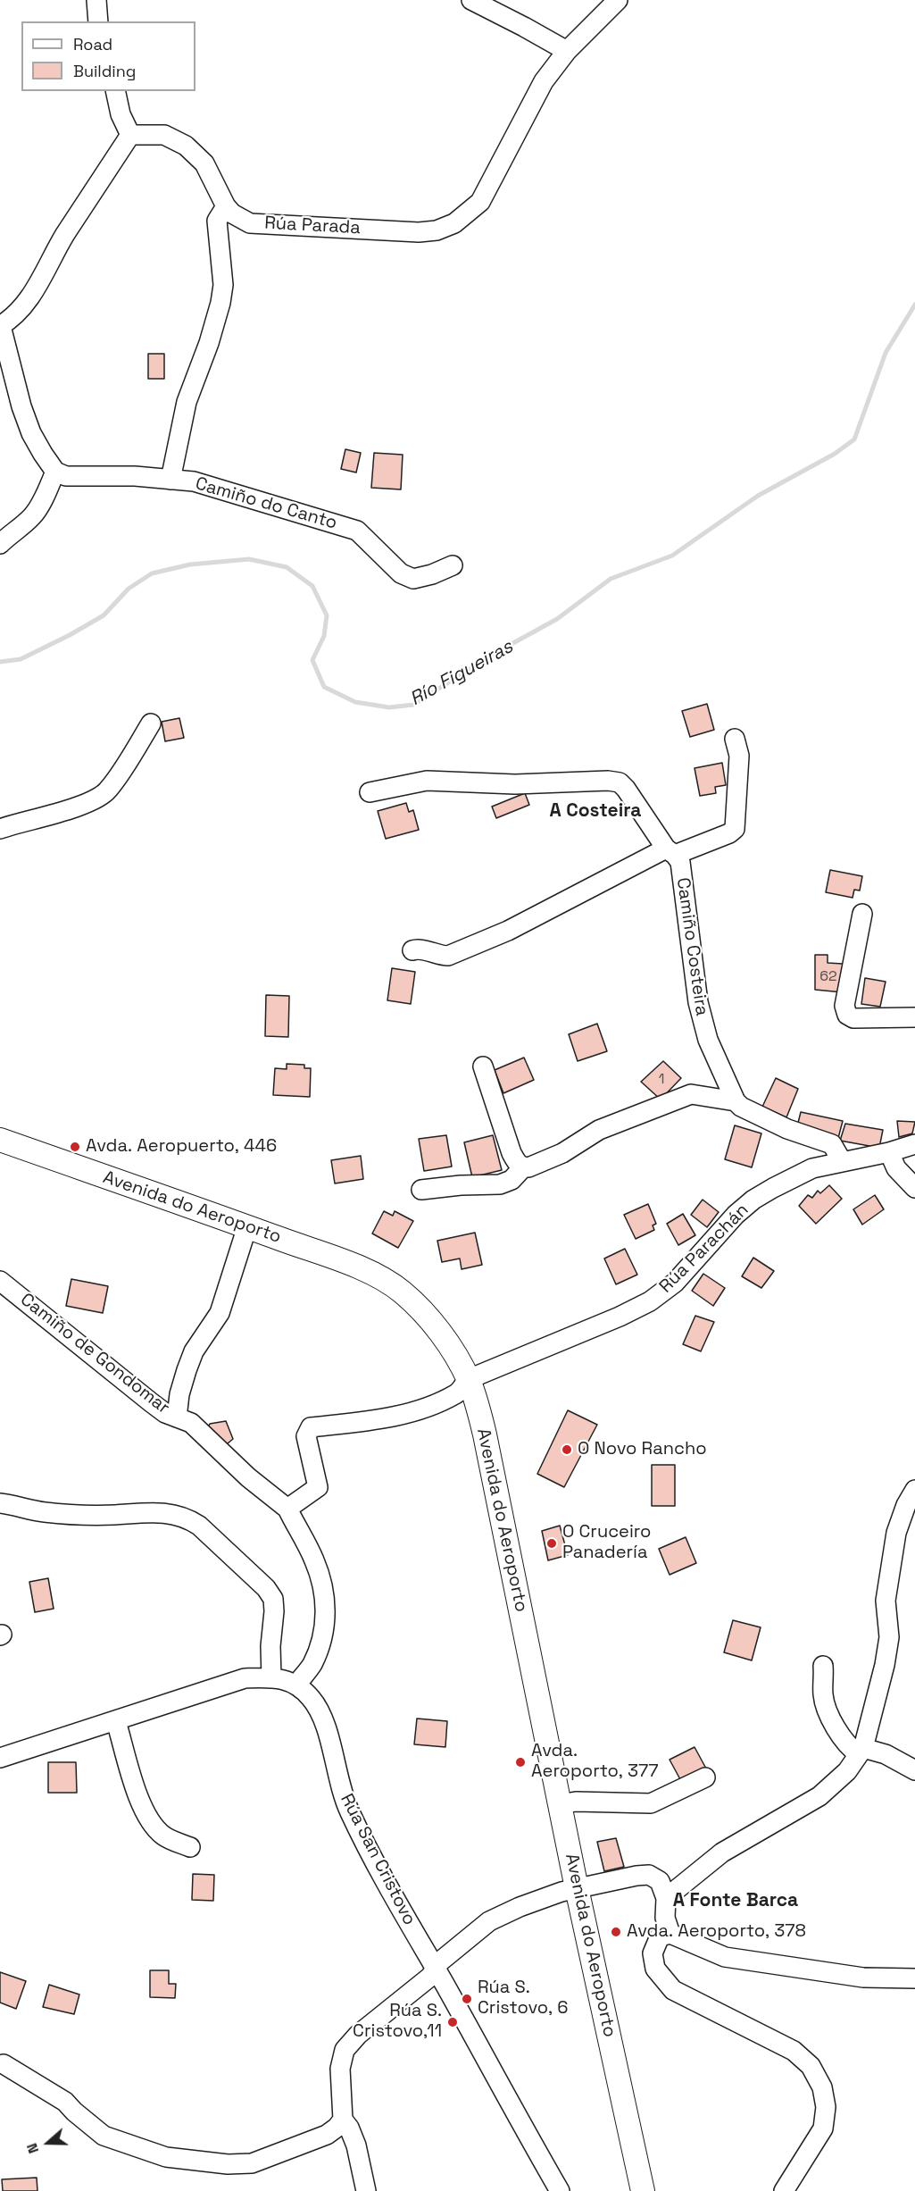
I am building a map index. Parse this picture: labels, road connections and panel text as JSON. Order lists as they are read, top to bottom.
{
  "streets": {
    "main road": ["Avenida do Aeroporto"],
    "street": [
      "Rúa Parada",
      "Camiño do Canto",
      "Camiño Costeira",
      "Rúa Parachán",
      "Camiño de Gondomar",
      "Rúa San Cristovo"
    ]
  },
  "crossings": [
    ["Avenida do Aeroporto", "Rúa Parachán"],
    ["Camiño de Gondomar", "Rúa San Cristovo"]
  ],
  "districts": ["A Costeira", "A Fonte Barca"],
  "water": ["Río Figueiras"],
  "places": [
    "Avda. Aeropuerto, 446",
    "O Novo Rancho",
    "O Cruceiro Panadería",
    "Avda. Aeroporto, 377",
    "Avda. Aeroporto, 378",
    "Rúa S. Cristovo, 6",
    "Rúa S. Cristovo,11"
  ],
  "house_numbers": ["62", "1"],
  "legend": ["Road", "Building"],
  "north": "left"
}
